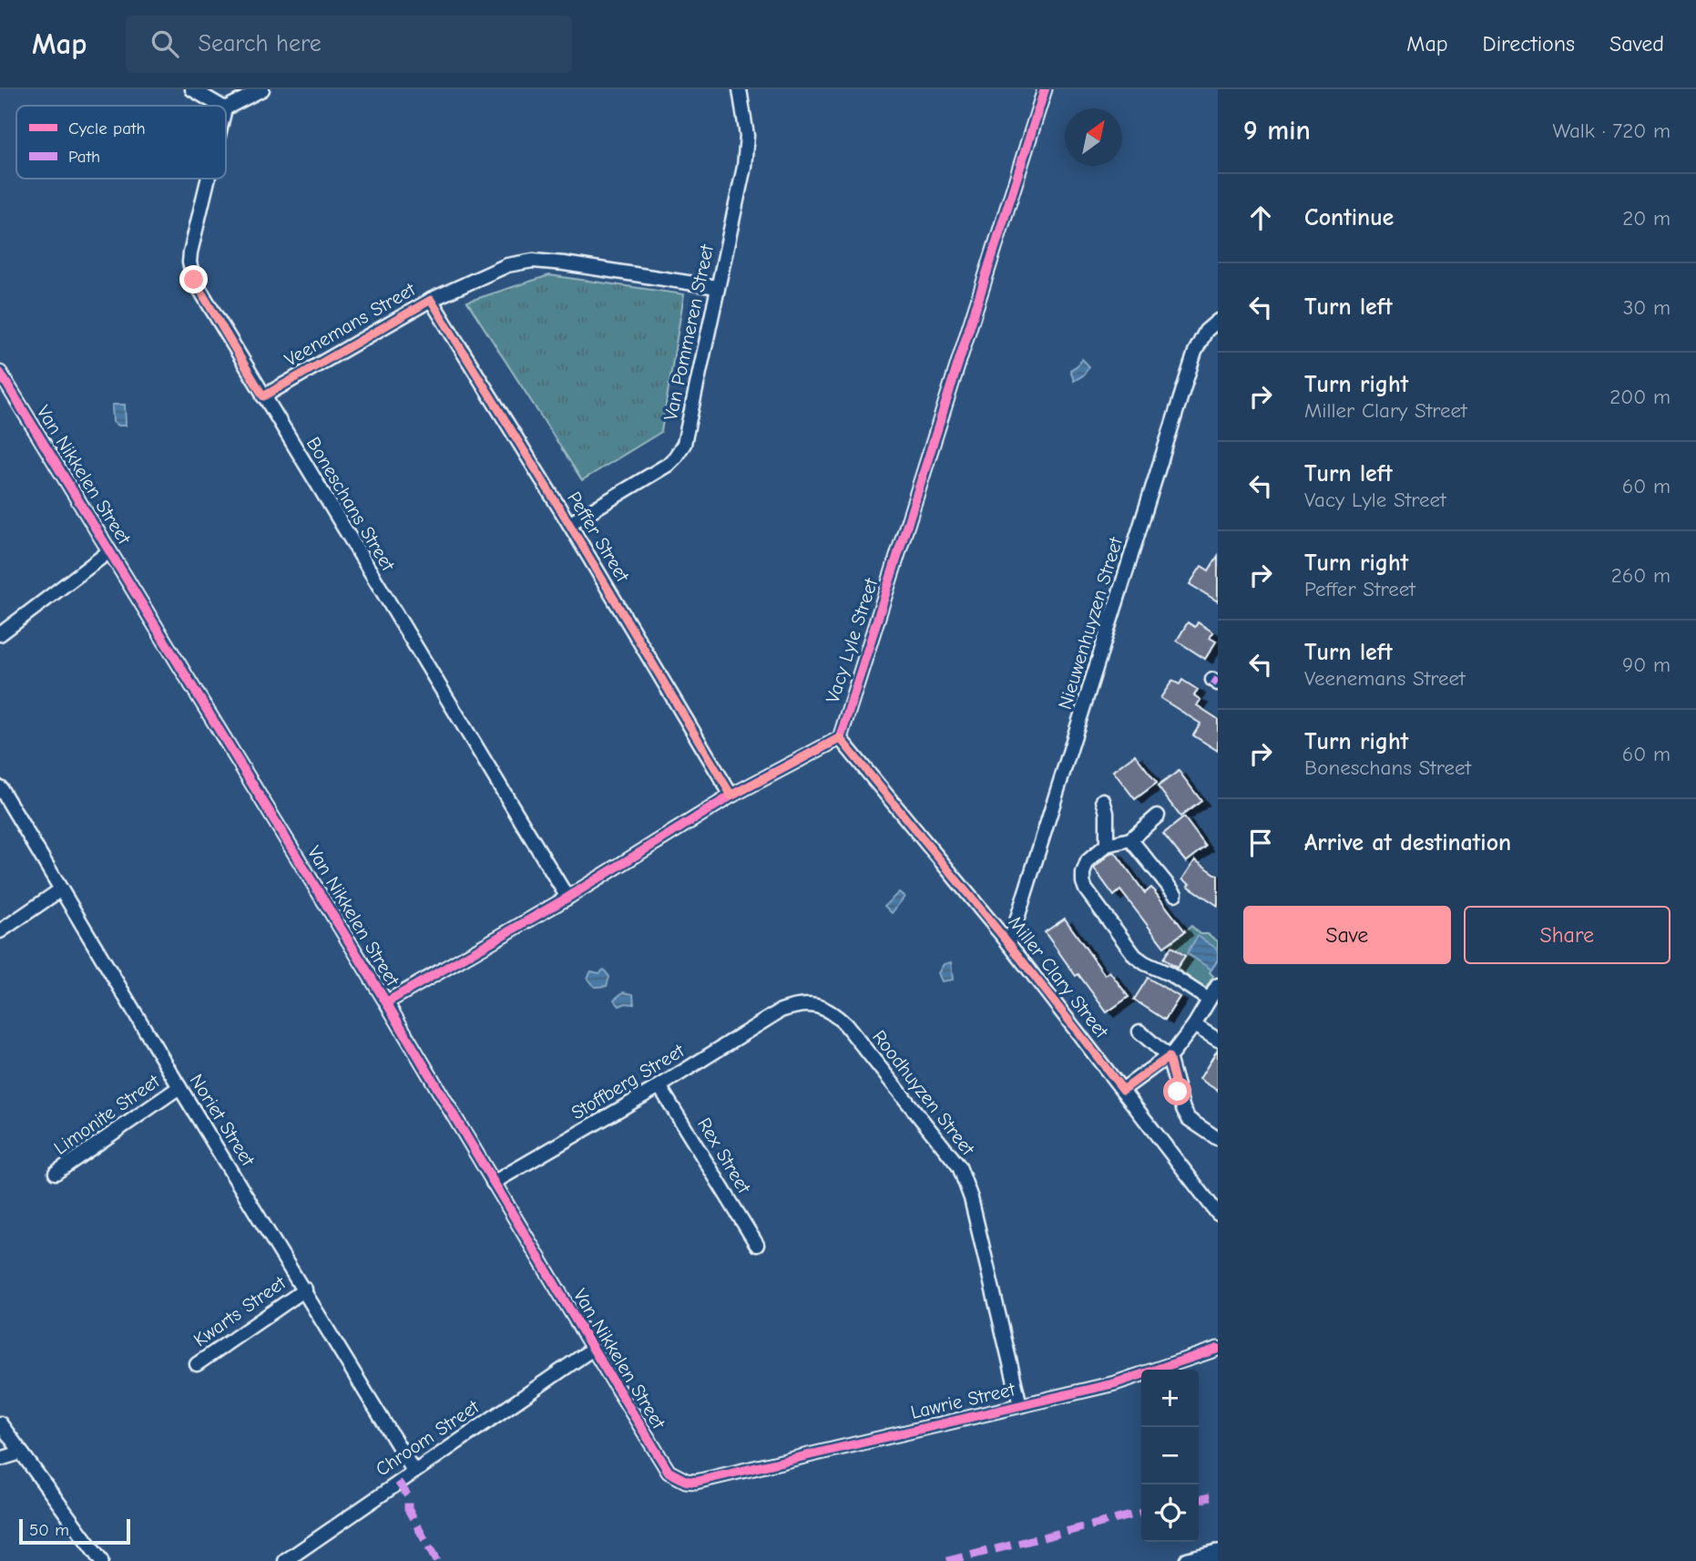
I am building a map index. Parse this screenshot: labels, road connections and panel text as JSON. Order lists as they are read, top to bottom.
{
  "streets": {
    "street": [
      "Veenemans Street",
      "Van Pommeren Street",
      "Van Nikkelen Street",
      "Boneschans Street",
      "Peffer Street",
      "Nieuwenhuyzen Street",
      "Vacy Lyle Street",
      "Miller Clary Street",
      "Stoffberg Street",
      "Roodhuyzen Street",
      "Limonite Street",
      "Noriet Street",
      "Rex Street",
      "Kwarts Street",
      "Lawrie Street",
      "Chroom Street"
    ]
  },
  "crossings": [
    ["Veenemans Street", "Van Pommeren Street"],
    ["Veenemans Street", "Boneschans Street"],
    ["Veenemans Street", "Peffer Street"],
    ["Van Pommeren Street", "Peffer Street"],
    ["Van Nikkelen Street", "Stoffberg Street"],
    ["Van Nikkelen Street", "Lawrie Street"],
    ["Van Nikkelen Street", "Chroom Street"],
    ["Nieuwenhuyzen Street", "Miller Clary Street"],
    ["Vacy Lyle Street", "Miller Clary Street"],
    ["Stoffberg Street", "Roodhuyzen Street"],
    ["Stoffberg Street", "Rex Street"],
    ["Roodhuyzen Street", "Lawrie Street"],
    ["Limonite Street", "Noriet Street"],
    ["Noriet Street", "Kwarts Street"],
    ["Noriet Street", "Chroom Street"]
  ],
  "legend": ["Cycle path", "Path"],
  "scale_bar": "50 m",
  "north": "top right",
  "page": {
    "header": "Map",
    "search": "Search here",
    "nav": ["Map", "Directions", "Saved"],
    "heading": ["9 min", "Walk · 720 m"],
    "list": [
      ["Continue", "20 m"],
      ["Turn left", "30 m"],
      ["Turn right", "Miller Clary Street", "200 m"],
      ["Turn left", "Vacy Lyle Street", "60 m"],
      ["Turn right", "Peffer Street", "260 m"],
      ["Turn left", "Veenemans Street", "90 m"],
      ["Turn right", "Boneschans Street", "60 m"],
      "Arrive at destination"
    ],
    "buttons": ["Save", "Share"],
    "map_buttons": ["+", "−"],
    "scale": "50 m"
  }
}
